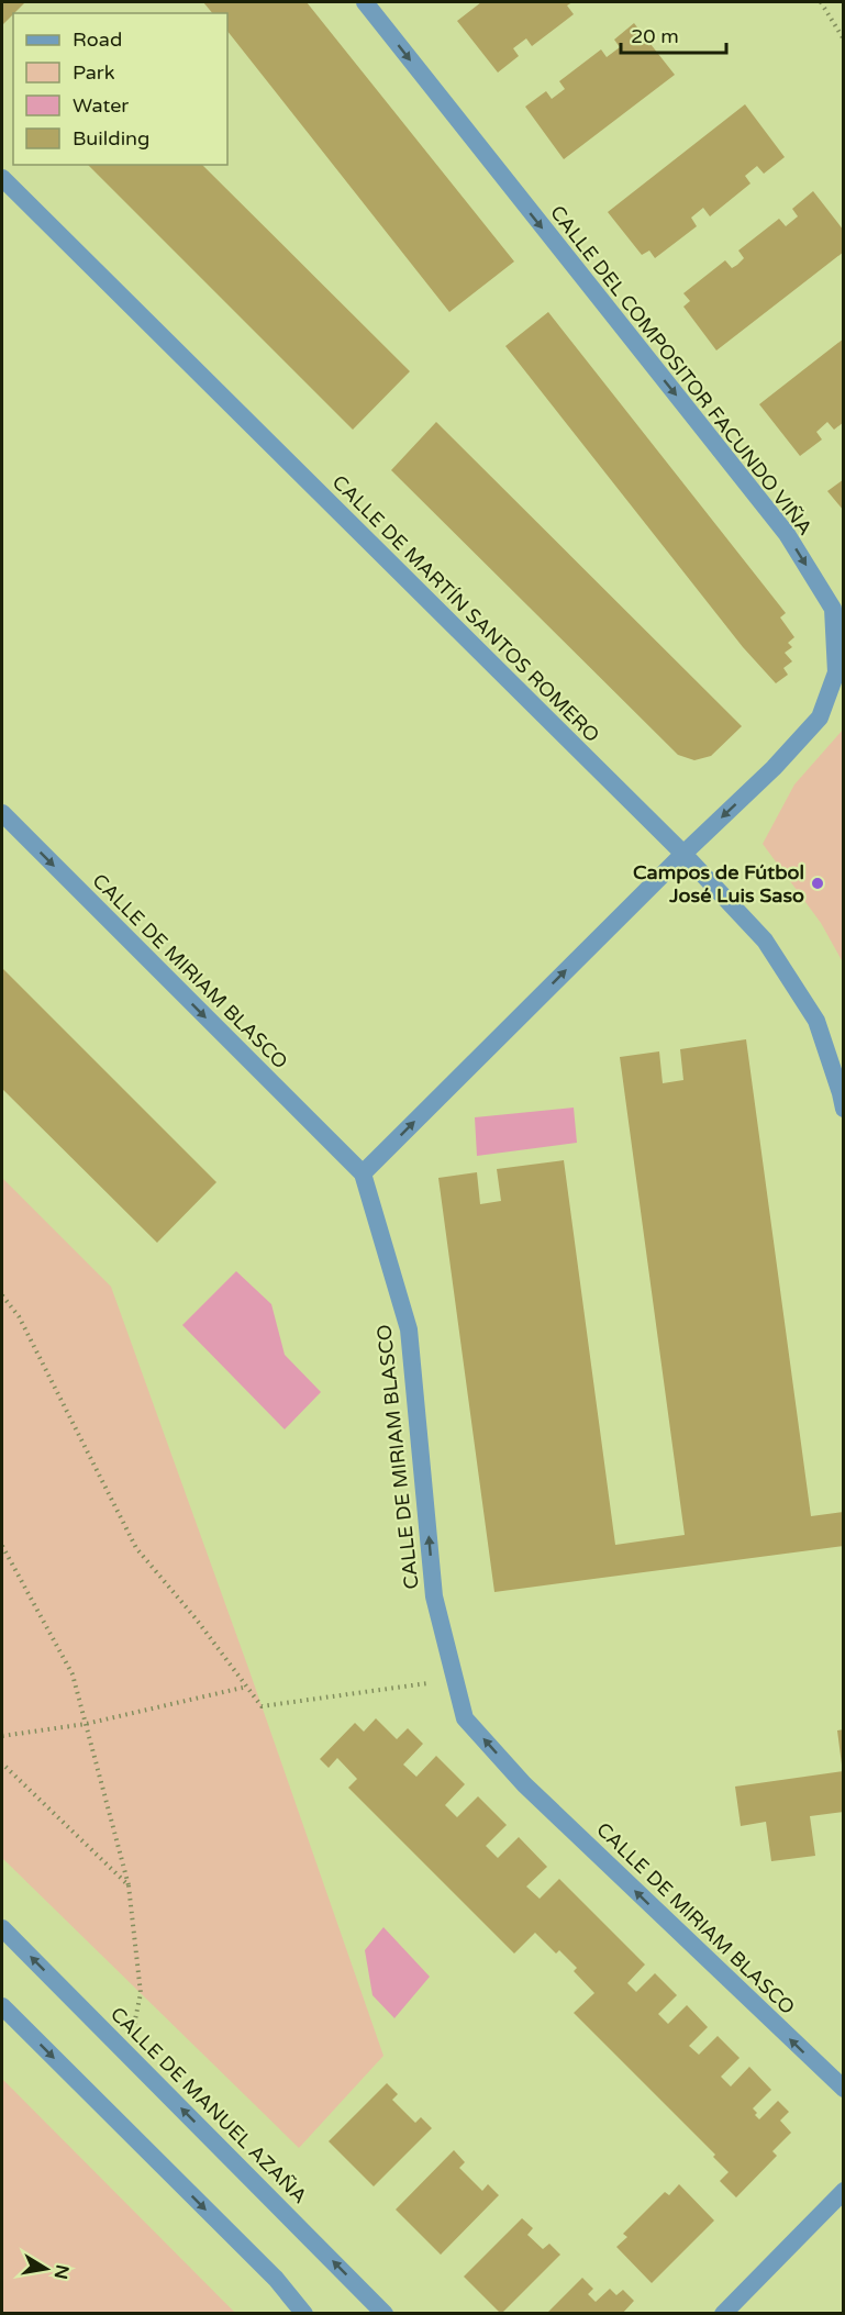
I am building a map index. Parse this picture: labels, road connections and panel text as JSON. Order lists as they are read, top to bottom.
{
  "streets": {
    "street": [
      "CALLE DEL COMPOSITOR FACUNDO VIÑA",
      "CALLE DE MARTÍN SANTOS ROMERO",
      "CALLE DE MIRIAM BLASCO",
      "CALLE DE MANUEL AZAÑA"
    ]
  },
  "crossings": [
    ["CALLE DEL COMPOSITOR FACUNDO VIÑA", "CALLE DE MARTÍN SANTOS ROMERO"],
    ["CALLE DEL COMPOSITOR FACUNDO VIÑA", "CALLE DE MIRIAM BLASCO"]
  ],
  "places": ["Campos de Fútbol José Luis Saso"],
  "legend": [
    "Road",
    "Park",
    "Water",
    "Building"
  ],
  "scale_bar": "20 m",
  "north": "right"
}
